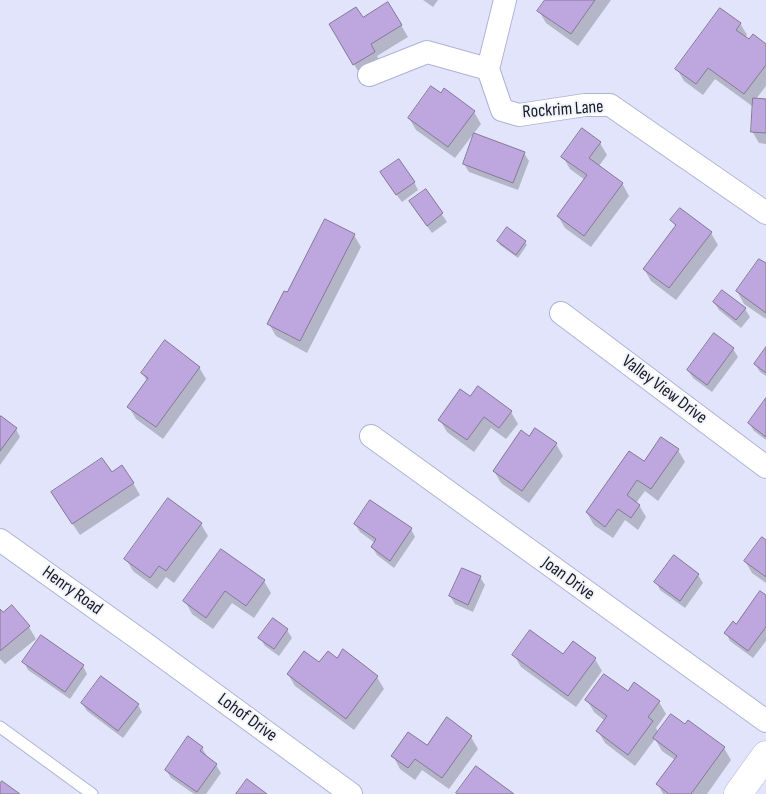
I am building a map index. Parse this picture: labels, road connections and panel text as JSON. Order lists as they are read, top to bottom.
{
  "streets": {
    "street": [
      "Rockrim Lane",
      "Valley View Drive",
      "Joan Drive",
      "Henry Road",
      "Lohof Drive"
    ]
  },
  "crossings": [
    ["Henry Road", "Lohof Drive"]
  ]
}
